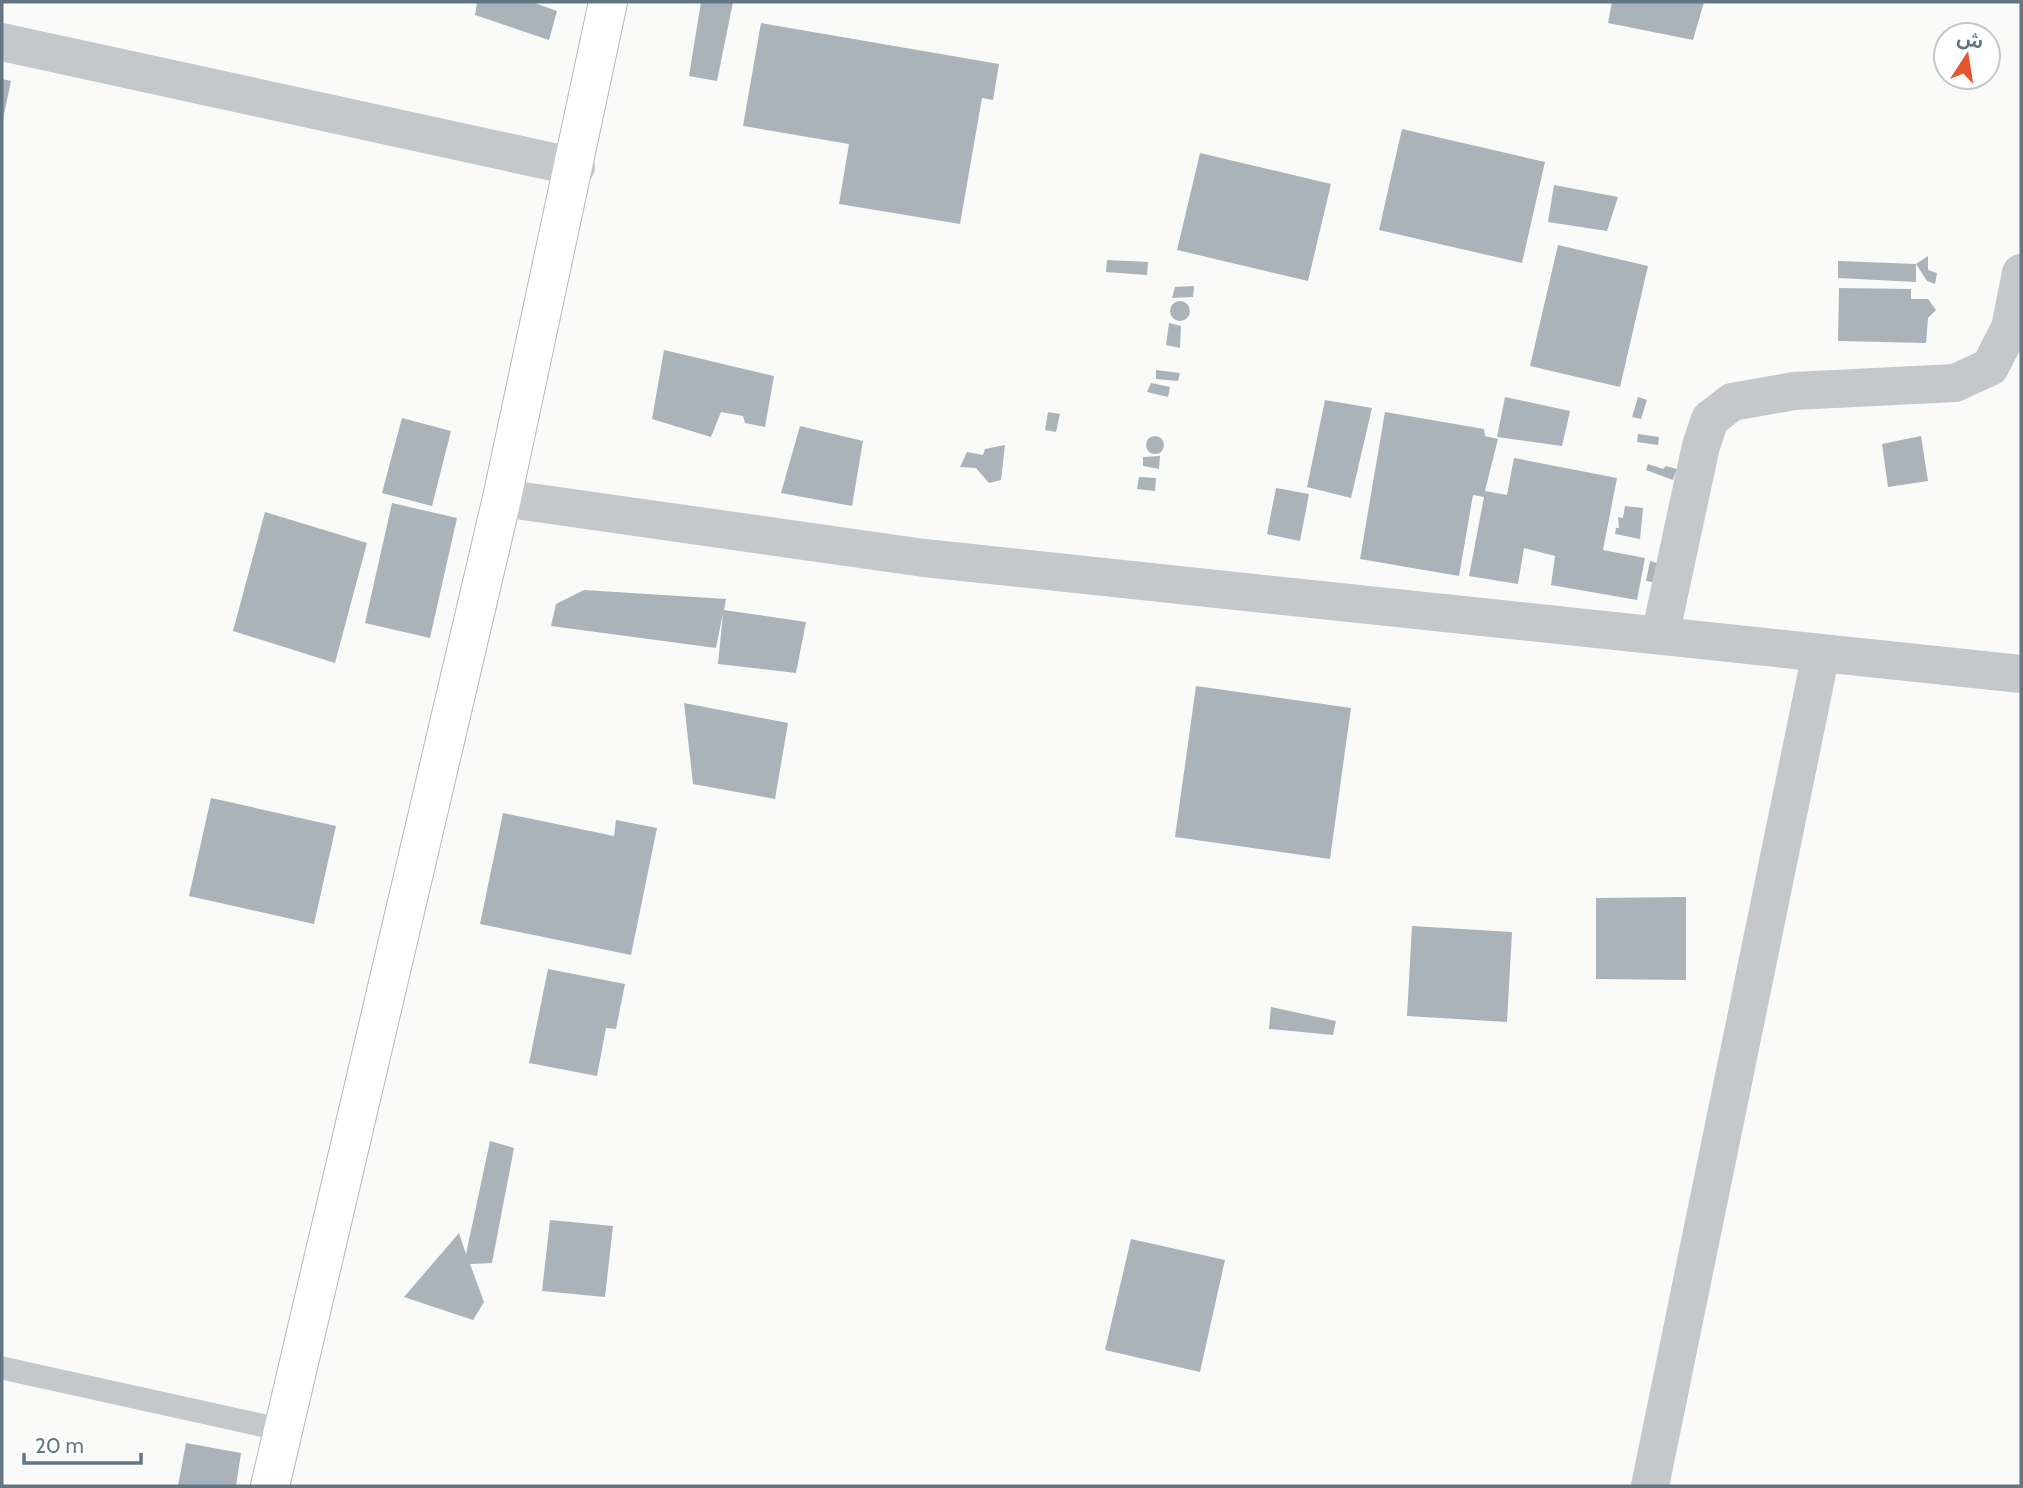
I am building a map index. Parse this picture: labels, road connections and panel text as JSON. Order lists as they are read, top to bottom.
{
  "scale_bar": "20 m",
  "north": "top"
}
